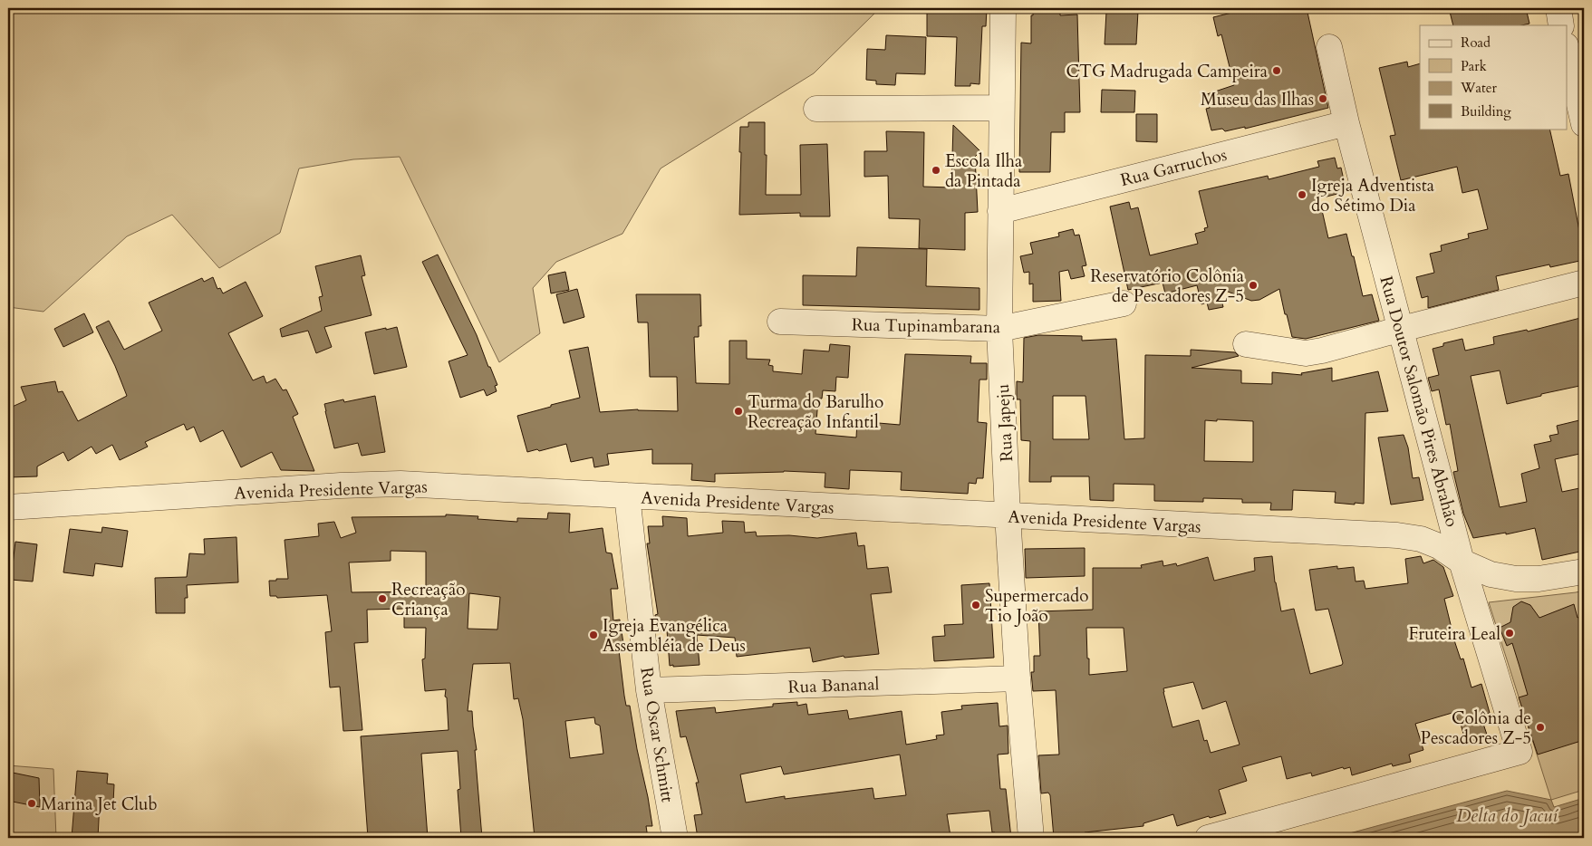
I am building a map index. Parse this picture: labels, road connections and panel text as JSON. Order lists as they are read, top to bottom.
{
  "streets": {
    "street": [
      "Rua Garruchos",
      "Rua Tupinambarana",
      "Rua Doutor Salomão Pires Abrahão",
      "Rua Japeju",
      "Avenida Presidente Vargas",
      "Rua Bananal",
      "Rua Oscar Schmitt"
    ]
  },
  "crossings": [
    ["Rua Garruchos", "Rua Doutor Salomão Pires Abrahão"],
    ["Rua Garruchos", "Rua Japeju"],
    ["Rua Tupinambarana", "Rua Japeju"],
    ["Rua Doutor Salomão Pires Abrahão", "Avenida Presidente Vargas"],
    ["Rua Japeju", "Avenida Presidente Vargas"],
    ["Rua Japeju", "Rua Bananal"],
    ["Avenida Presidente Vargas", "Rua Oscar Schmitt"],
    ["Rua Bananal", "Rua Oscar Schmitt"]
  ],
  "water": ["Delta do Jacuí"],
  "places": [
    "CTG Madrugada Campeira",
    "Museu das Ilhas",
    "Escola Ilha da Pintada",
    "Igreja Adventista do Sétimo Dia",
    "Reservatório Colônia de Pescadores Z-5",
    "Turma do Barulho Recreação Infantil",
    "Recreação Criança",
    "Supermercado Tio João",
    "Fruteira Leal",
    "Igreja Evangélica Assembléia de Deus",
    "Colônia de Pescadores Z-5",
    "Marina Jet Club"
  ],
  "legend": [
    "Road",
    "Park",
    "Water",
    "Building"
  ]
}
